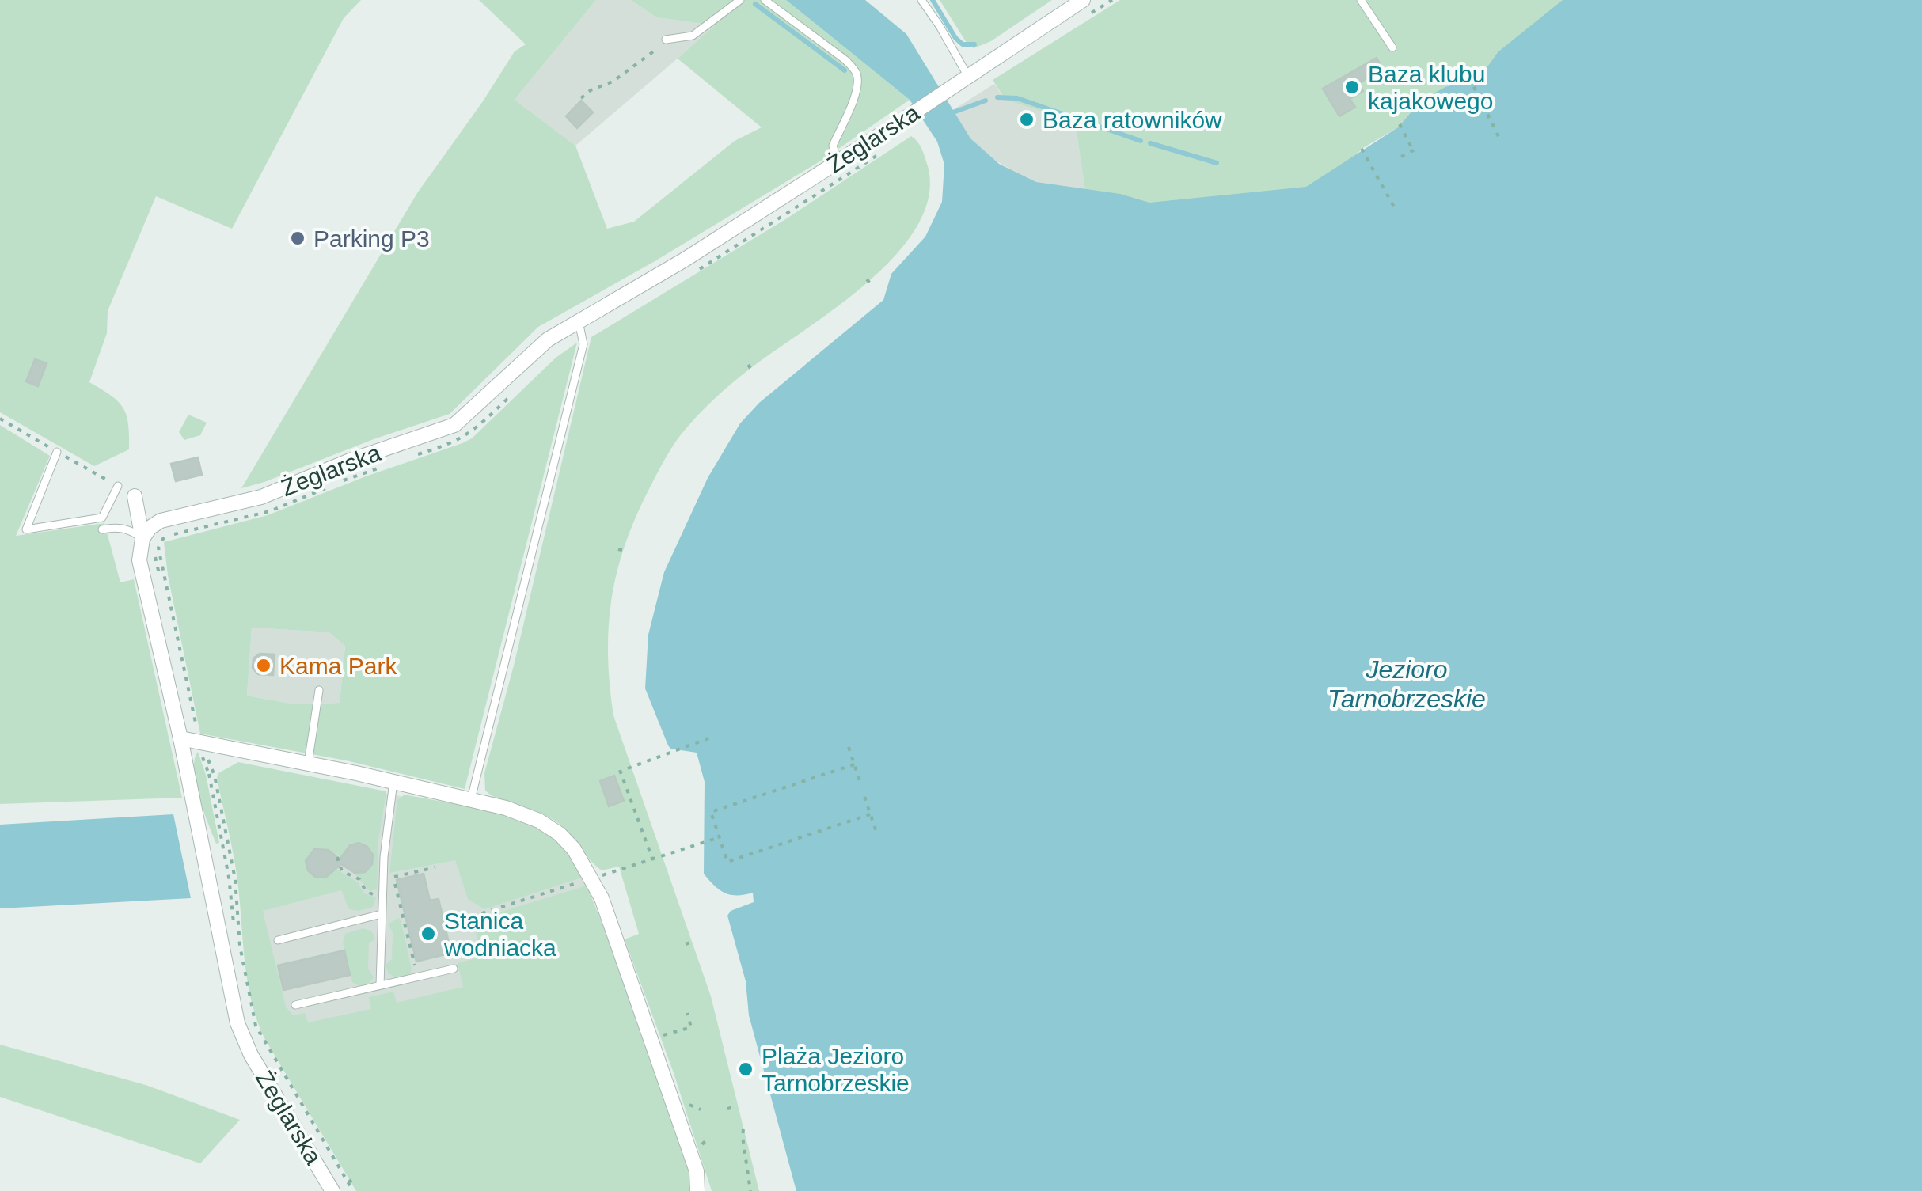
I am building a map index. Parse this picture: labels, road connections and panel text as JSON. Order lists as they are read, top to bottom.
{
  "streets": {
    "street": ["Żeglarska"]
  },
  "water": ["Jezioro Tarnobrzeskie"],
  "places": [
    "Baza klubu kajakowego",
    "Baza ratowników",
    "Parking P3",
    "Kama Park",
    "Stanica wodniacka",
    "Plaża Jezioro Tarnobrzeskie"
  ]
}
